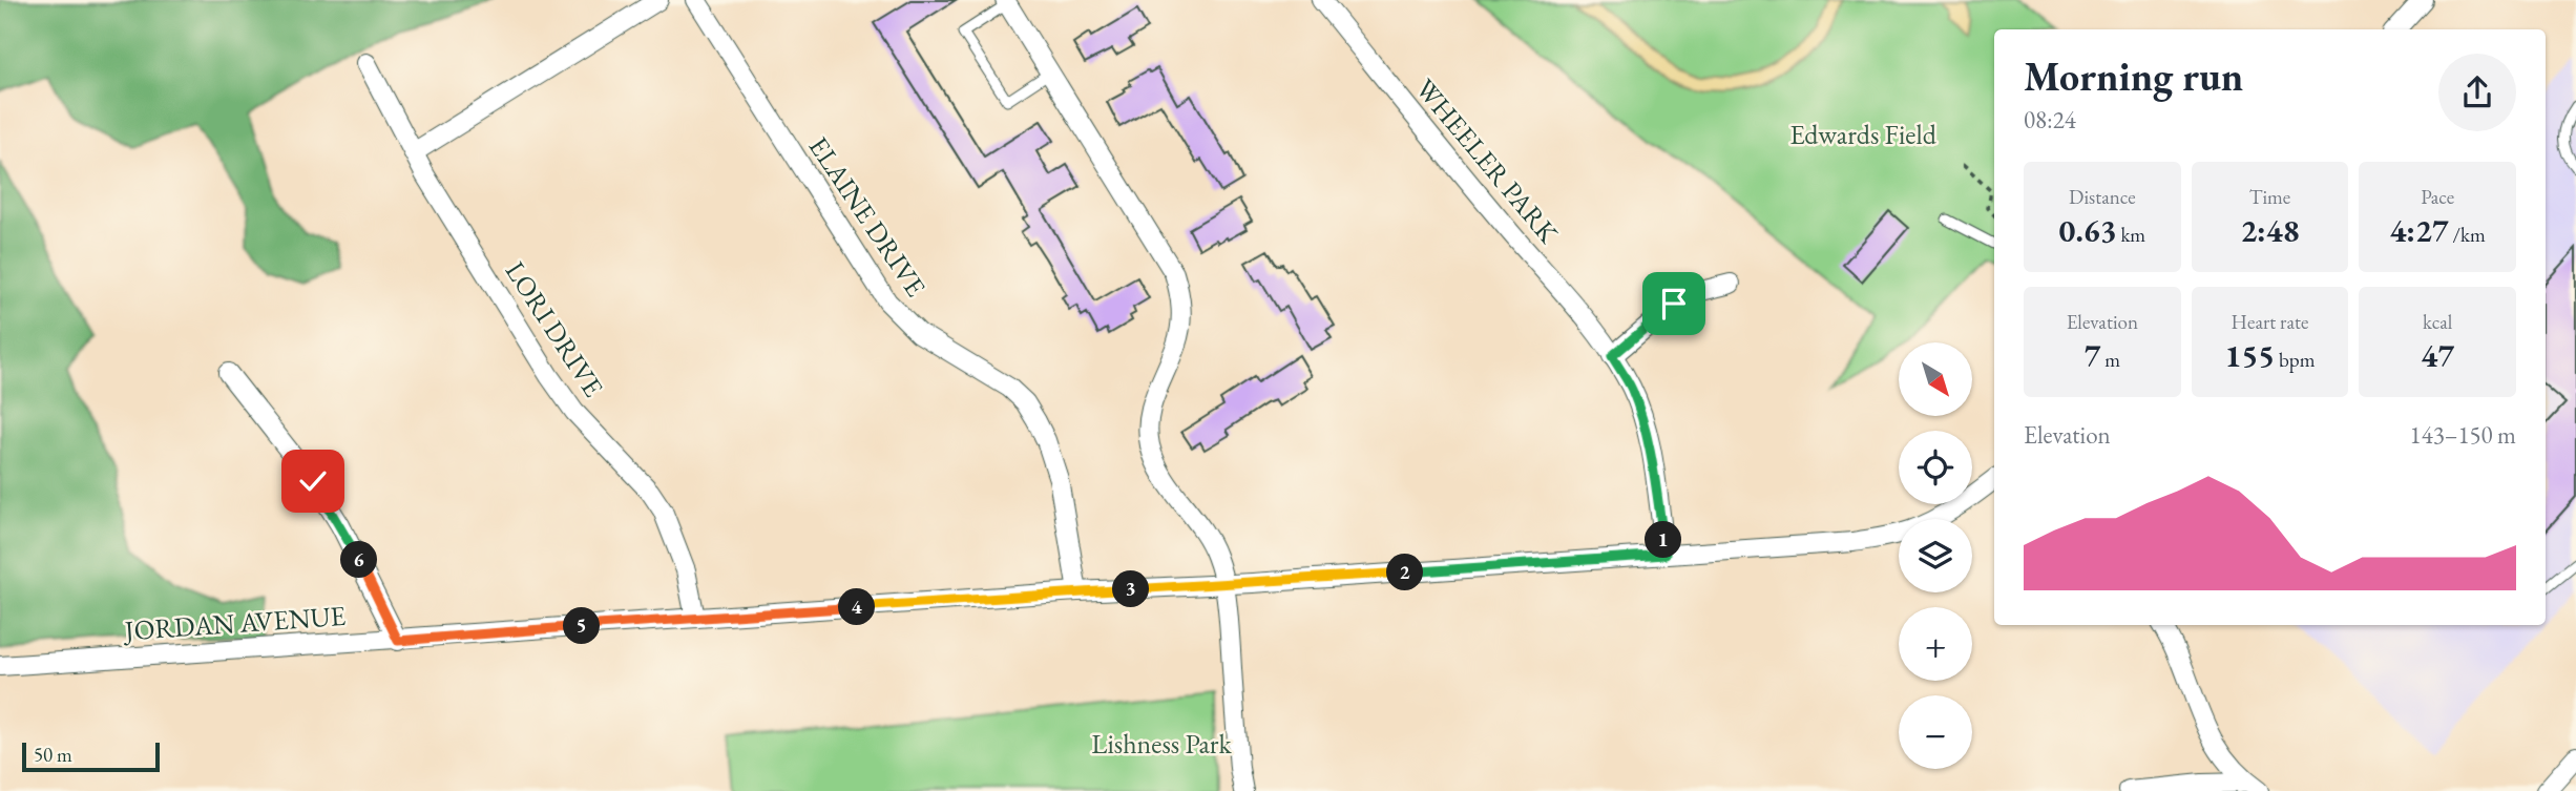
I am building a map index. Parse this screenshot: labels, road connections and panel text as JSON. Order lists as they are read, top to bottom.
{
  "streets": {
    "street": [
      "WHEELER PARK",
      "ELAINE DRIVE",
      "LORI DRIVE",
      "JORDAN AVENUE"
    ]
  },
  "crossings": [
    ["WHEELER PARK", "JORDAN AVENUE"],
    ["ELAINE DRIVE", "JORDAN AVENUE"],
    ["LORI DRIVE", "JORDAN AVENUE"]
  ],
  "parks": ["Edwards Field", "Lishness Park"],
  "scale_bar": "50 m",
  "north": "bottom right",
  "page": {
    "heading": ["Morning run", "08:24"],
    "stats": [
      ["Distance", "0.63 km"],
      ["Time", "2:48"],
      ["Pace", "4:27 /km"],
      ["Elevation", "7 m"],
      ["Heart rate", "155 bpm"],
      ["kcal", "47"]
    ],
    "map_buttons": ["+", "−"],
    "chart": ["Elevation", "143–150 m"],
    "pins": [
      "1",
      "6",
      "2",
      "3",
      "4",
      "5"
    ],
    "scale": "50 m"
  }
}
